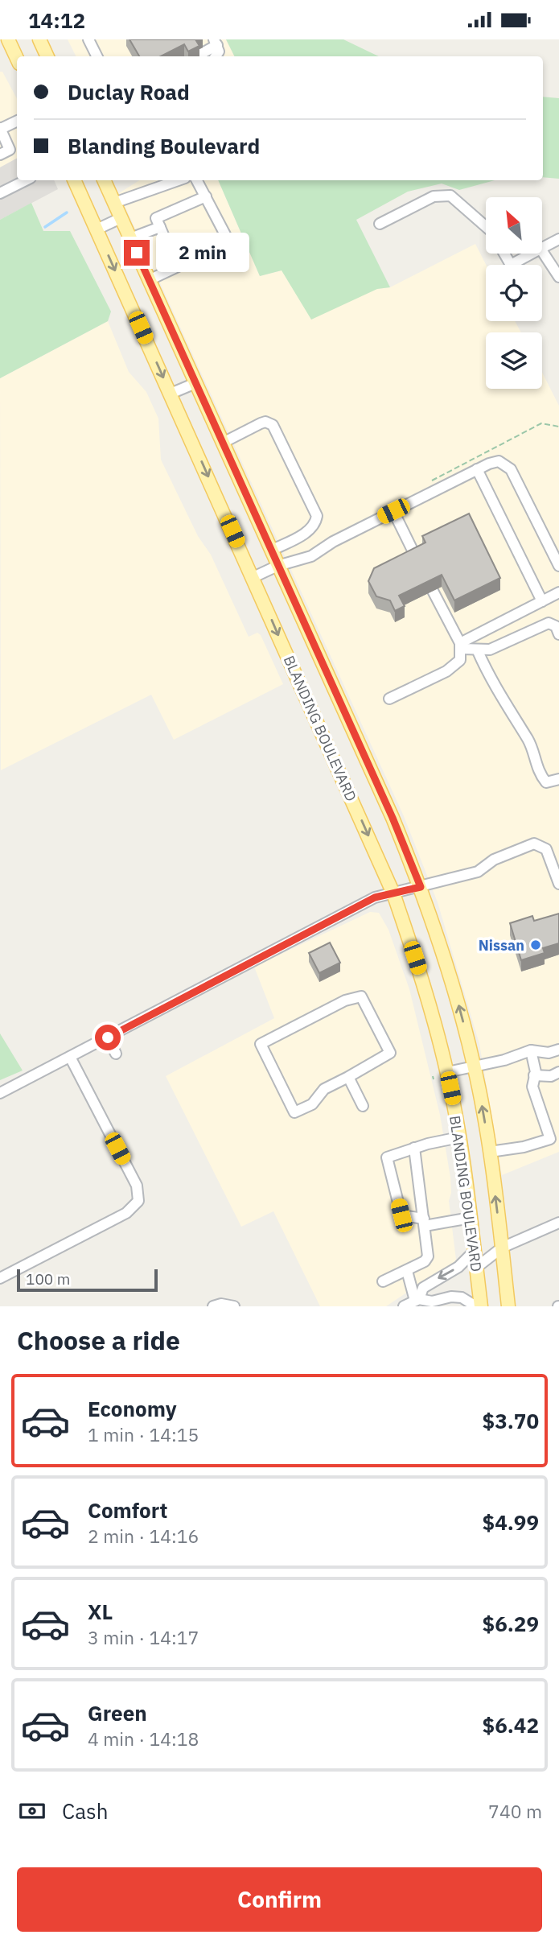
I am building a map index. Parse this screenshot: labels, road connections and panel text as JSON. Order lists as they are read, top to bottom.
{
  "streets": {
    "main road": ["BLANDING BOULEVARD"]
  },
  "places": ["Nissan"],
  "scale_bar": "100 m",
  "north": "top left",
  "page": {
    "status": "14:12",
    "banner": ["Duclay Road", "Blanding Boulevard"],
    "bubble": "2 min",
    "scale": "100 m",
    "heading": "Choose a ride",
    "list": [
      {
        "name": "Economy",
        "note": "1 min · 14:15",
        "value": "$3.70"
      },
      {
        "name": "Comfort",
        "note": "2 min · 14:16",
        "value": "$4.99"
      },
      {
        "name": "XL",
        "note": "3 min · 14:17",
        "value": "$6.29"
      },
      {
        "name": "Green",
        "note": "4 min · 14:18",
        "value": "$6.42"
      }
    ],
    "pay": ["Cash", "740 m"],
    "buttons": "Confirm"
  }
}
